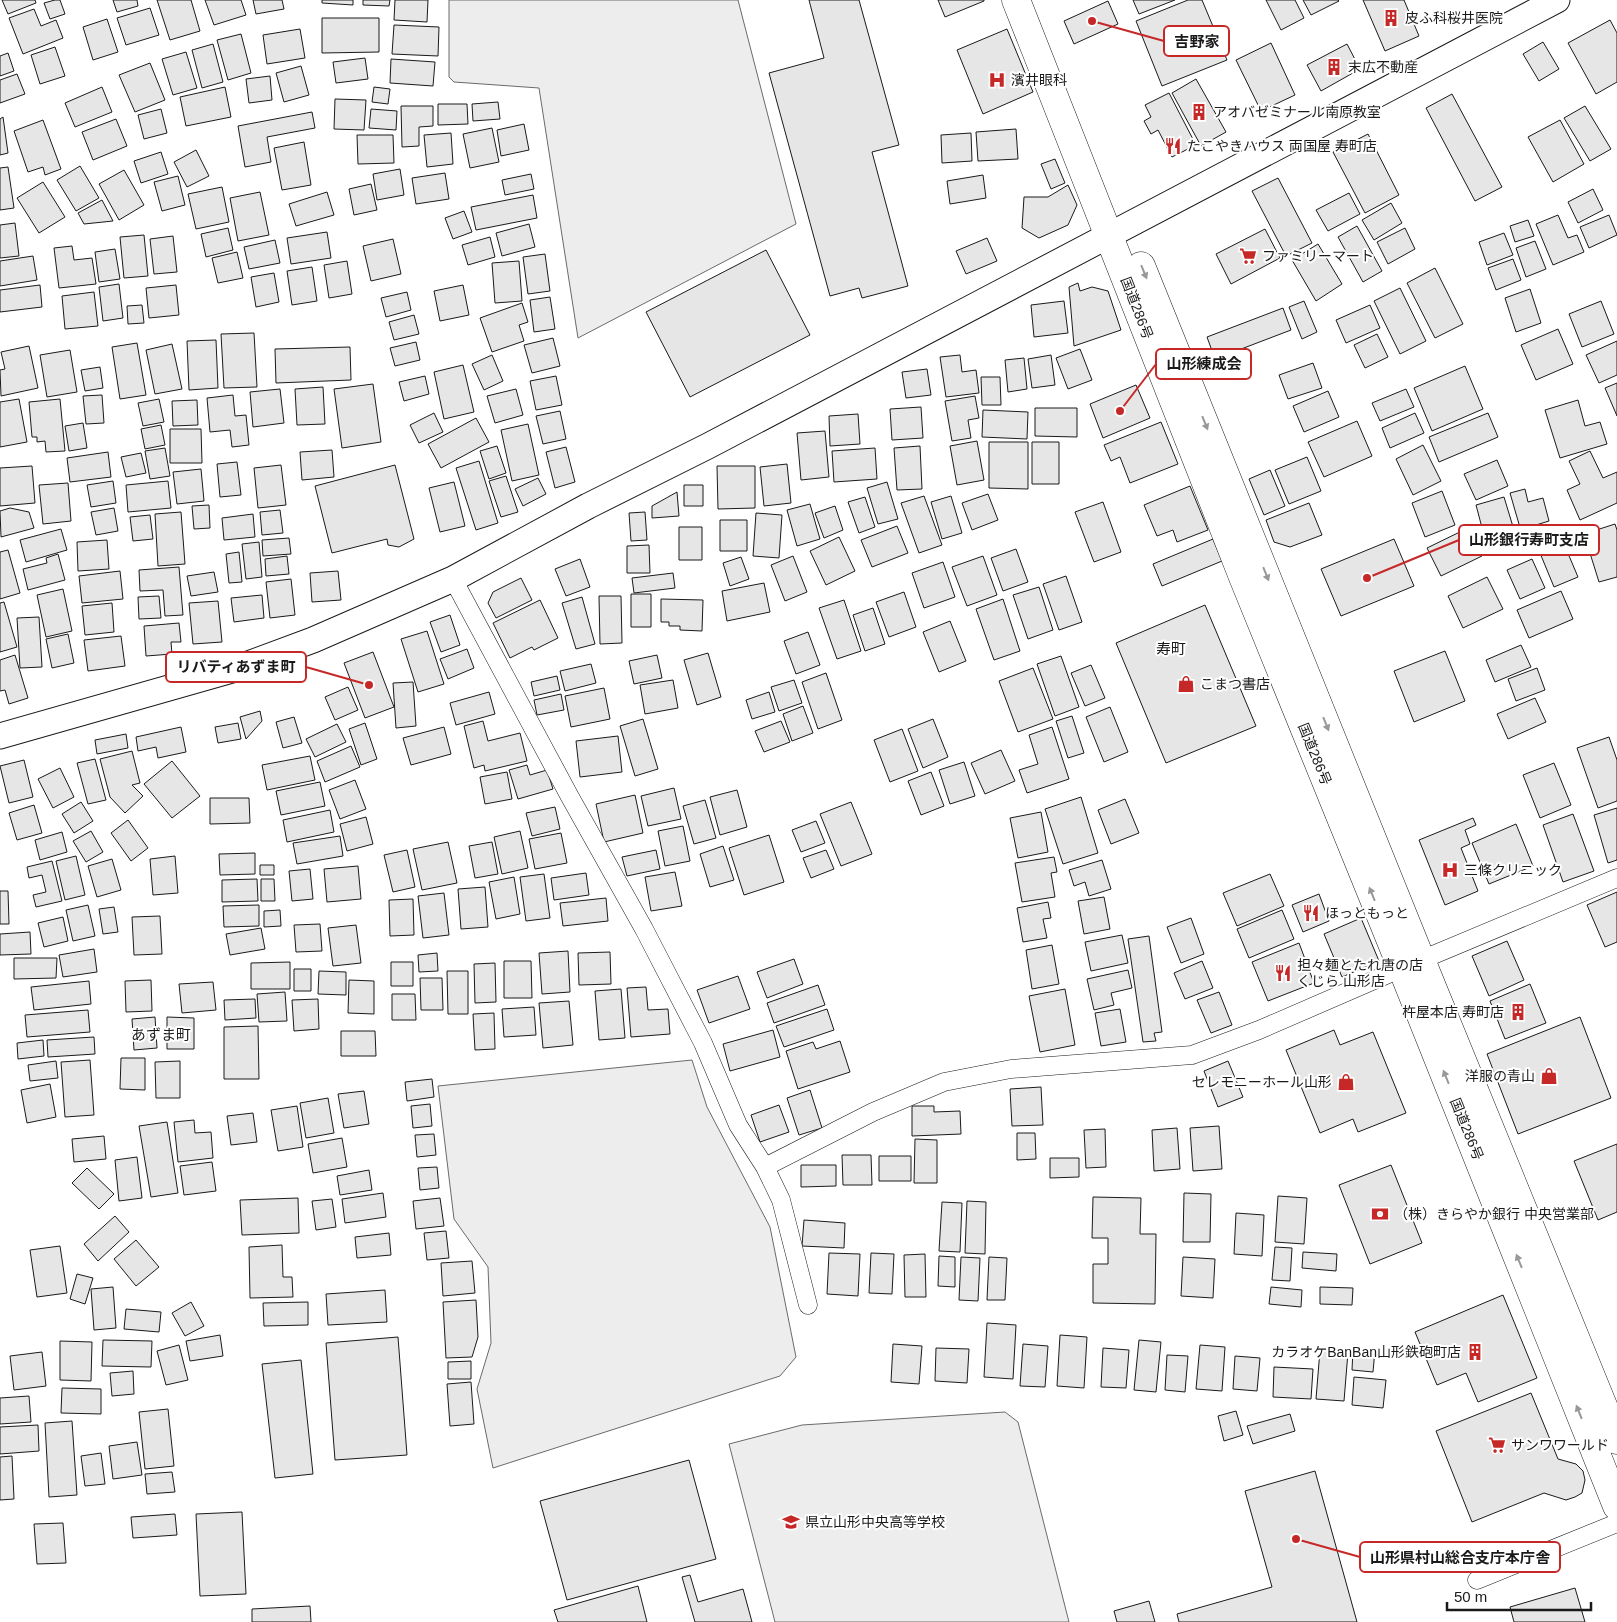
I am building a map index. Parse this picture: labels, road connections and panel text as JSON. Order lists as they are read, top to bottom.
{
  "streets": {
    "highway": ["国道286号"]
  },
  "districts": ["寿町", "あずま町"],
  "places": {
    "building": [
      "皮ふ科桜井医院",
      "末広不動産",
      "アオバゼミナール南原教室",
      "杵屋本店 寿町店",
      "カラオケBanBan山形鉄砲町店"
    ],
    "other": [
      "吉野家",
      "山形練成会",
      "山形銀行寿町支店",
      "リバティあずま町",
      "山形県村山総合支庁本庁舎"
    ],
    "hospital": ["濱井眼科", "三條クリニック"],
    "restaurant": ["たこやきハウス 両国屋 寿町店", "ほっともっと", "担々麺とたれ唐の店 くじら 山形店"],
    "supermarket": ["ファミリーマート", "サンワワールド"],
    "shop": ["こまつ書店", "洋服の青山", "セレモニーホール山形"],
    "bank": ["（株）きらやか銀行 中央営業部"],
    "school or university": ["県立山形中央高等学校"]
  },
  "scale_bar": "50 m"
}
